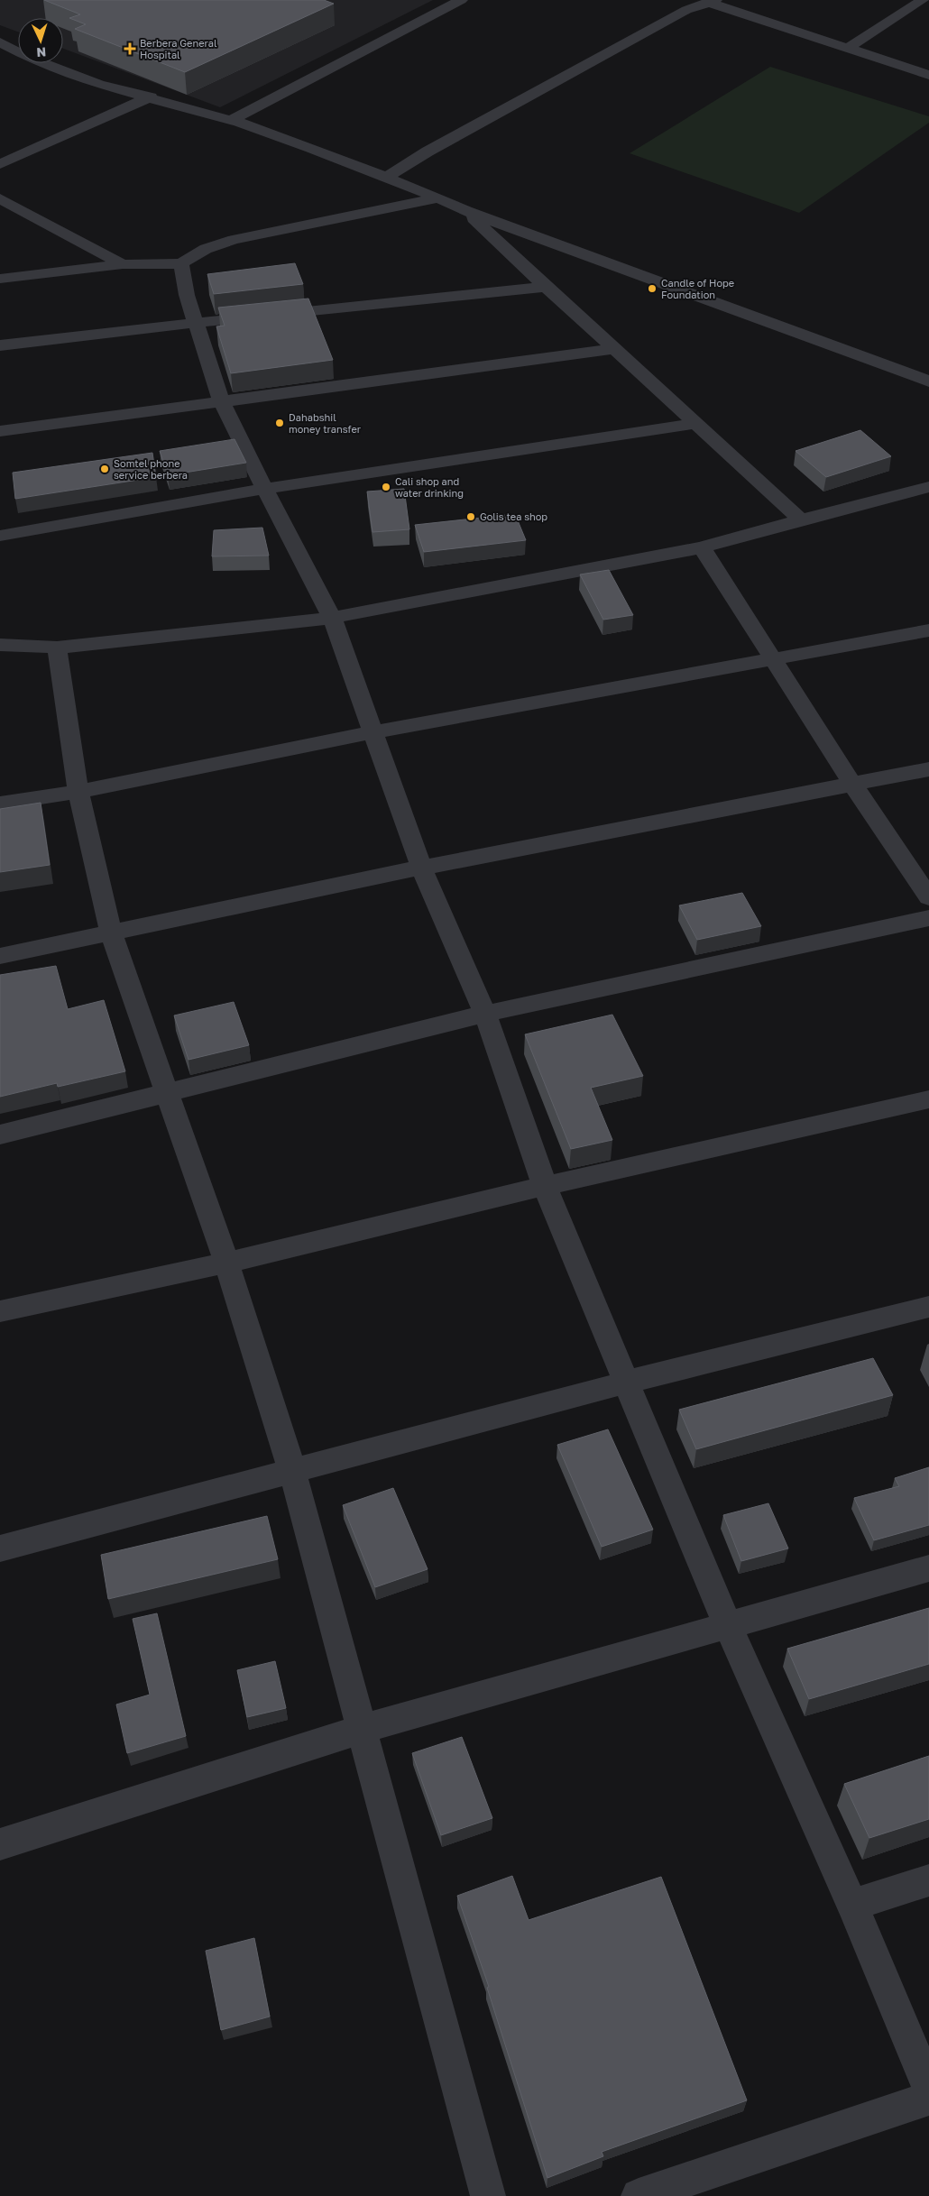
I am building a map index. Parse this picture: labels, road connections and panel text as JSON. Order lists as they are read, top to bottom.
{
  "places": {
    "health": ["Berbera General Hospital"],
    "other": [
      "Candle of Hope Foundation",
      "Dahabshil money transfer",
      "Somtel phone service berbera",
      "Cali shop and water drinking",
      "Golis tea shop"
    ]
  },
  "north": "bottom"
}
